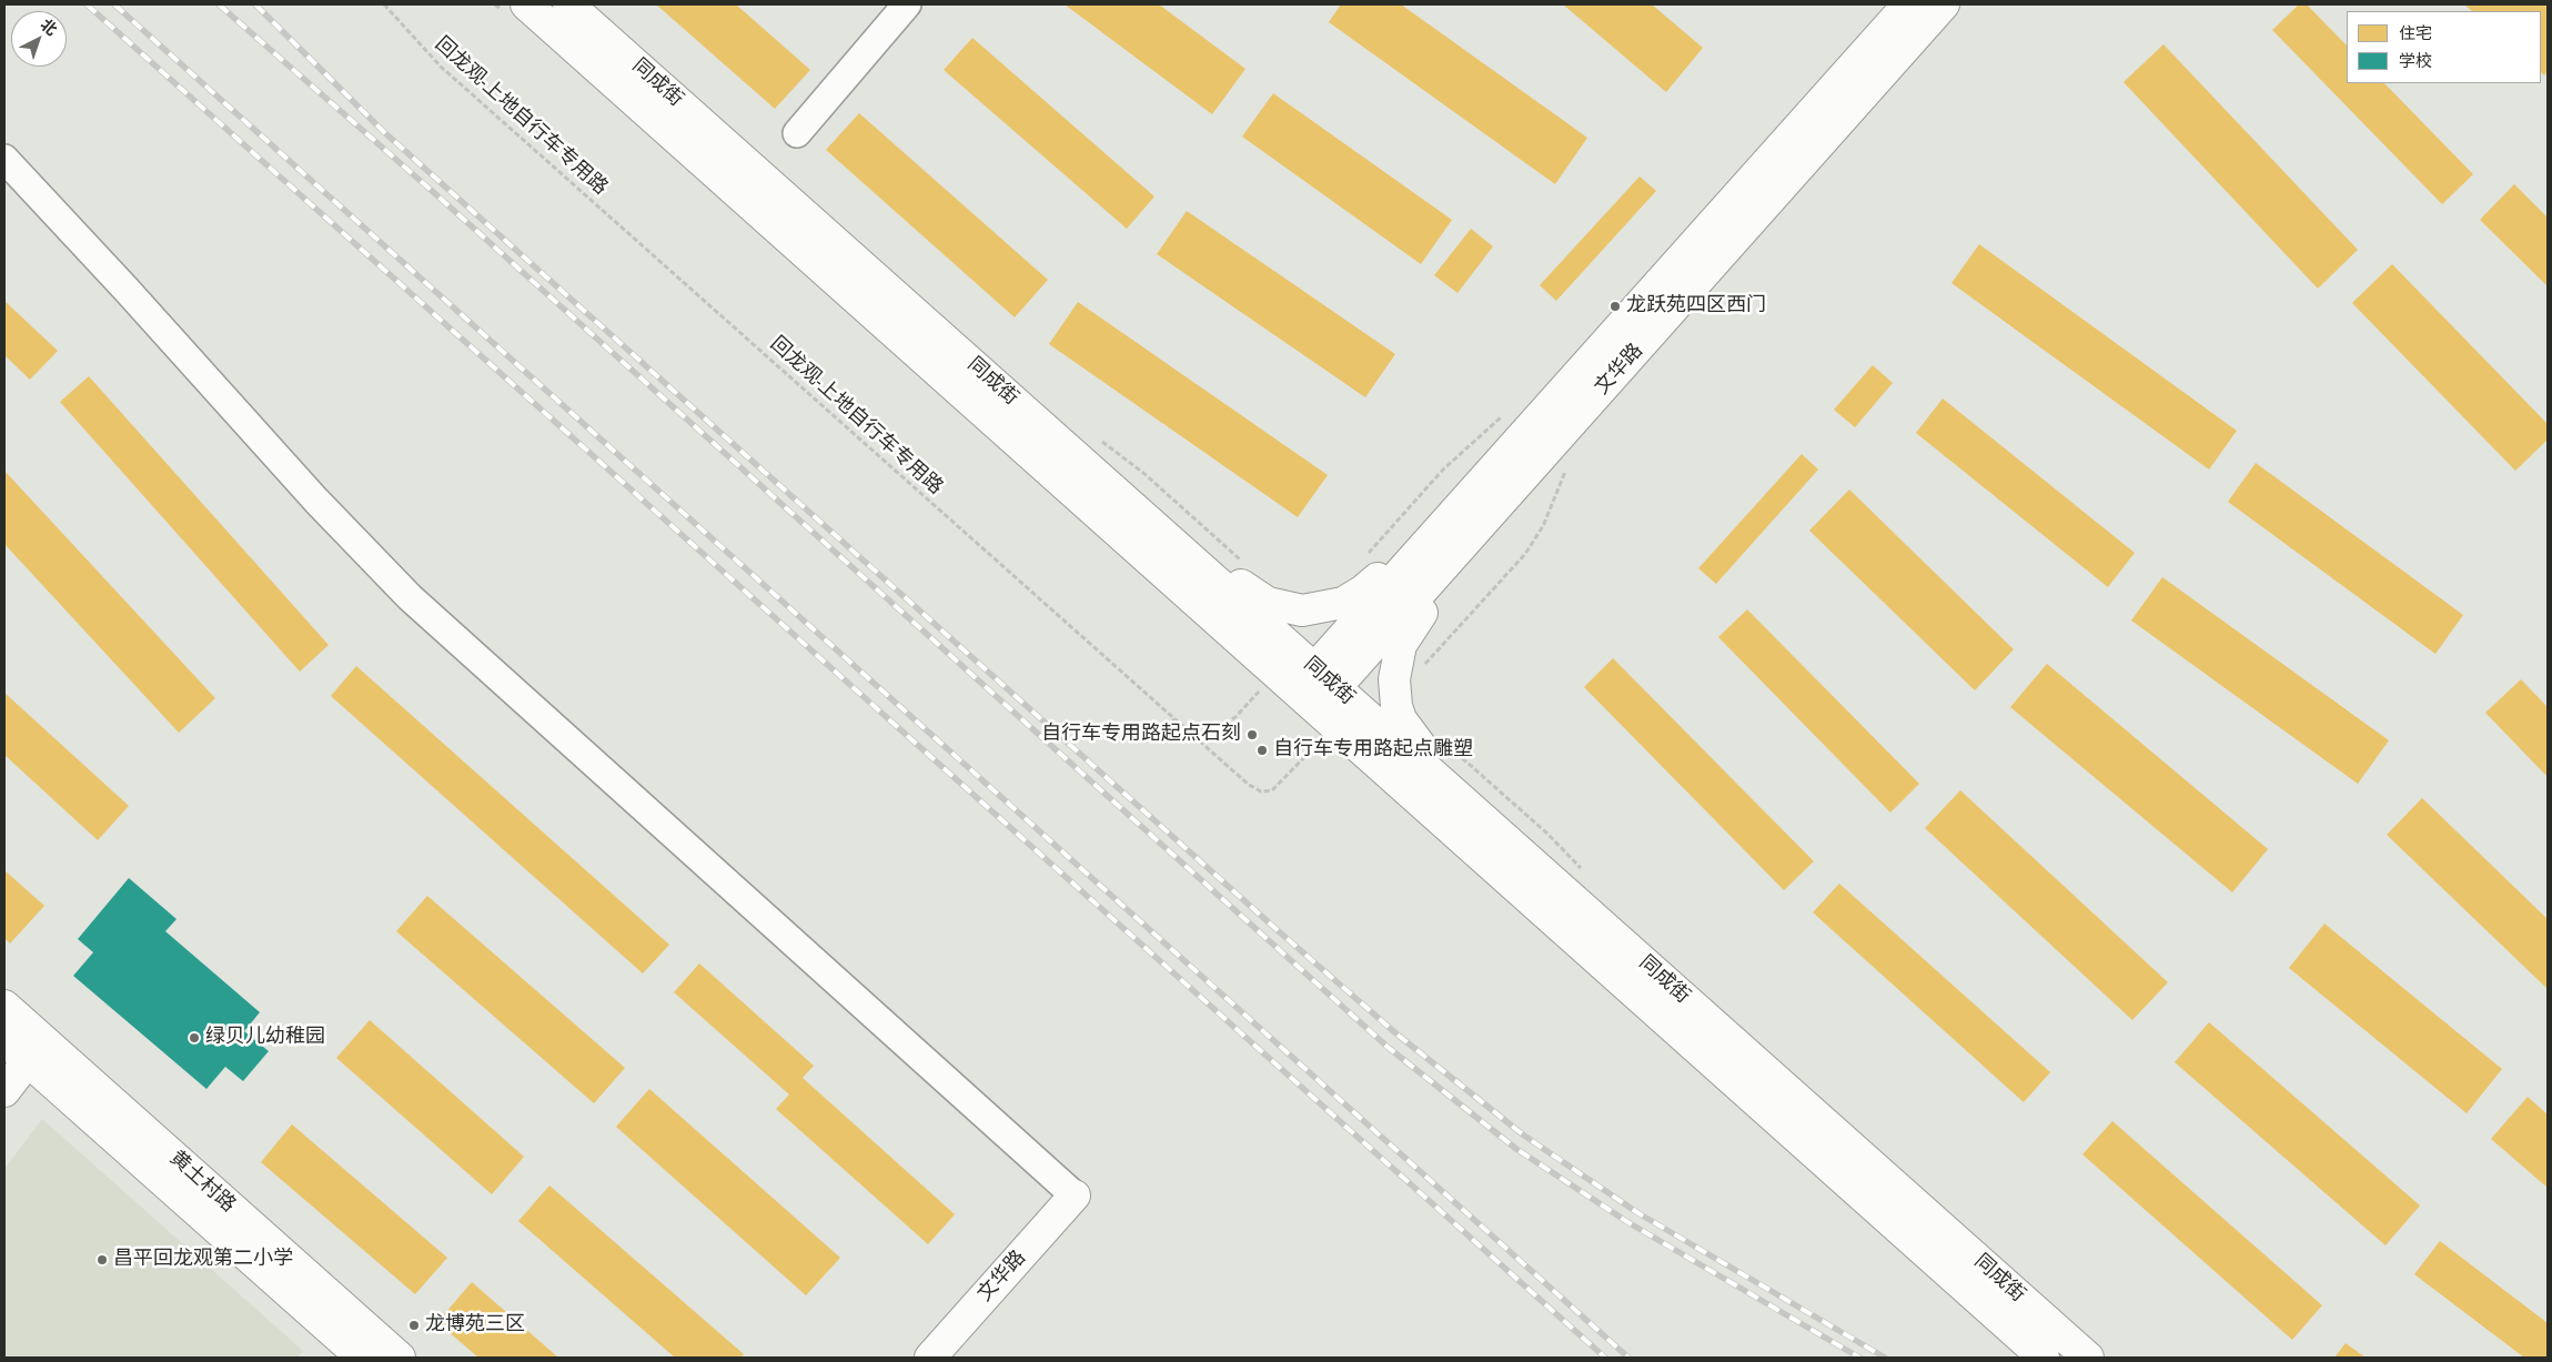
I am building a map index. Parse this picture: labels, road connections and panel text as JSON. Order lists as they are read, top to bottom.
{
  "streets": {
    "main road": ["同成街", "文华路", "黄土村路"],
    "path": ["回龙观-上地自行车专用路"]
  },
  "crossings": [
    ["同成街", "文华路"]
  ],
  "places": [
    "龙跃苑四区西门",
    "自行车专用路起点石刻",
    "自行车专用路起点雕塑",
    "绿贝儿幼稚园",
    "昌平回龙观第二小学",
    "龙博苑三区"
  ],
  "legend": ["住宅", "学校"],
  "north": "top right"
}
